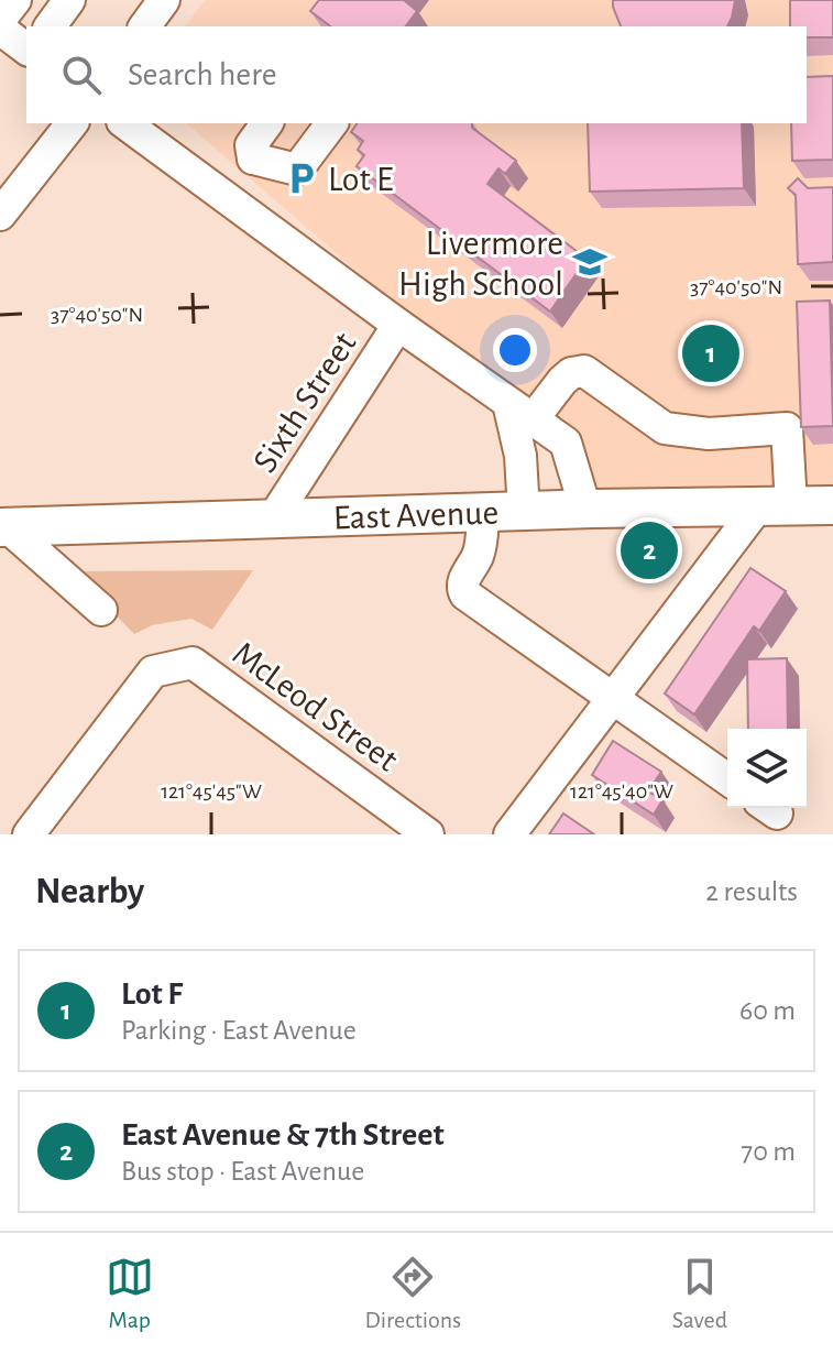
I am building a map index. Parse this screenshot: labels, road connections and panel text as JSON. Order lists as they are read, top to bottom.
{
  "streets": {
    "main road": ["East Avenue"],
    "street": ["Sixth Street", "McLeod Street"]
  },
  "crossings": [
    ["Sixth Street", "East Avenue"]
  ],
  "places": {
    "parking": ["Lot E"],
    "school or university": ["Livermore High School"]
  },
  "page": {
    "search": "Search here",
    "pins": ["1", "2"],
    "heading": ["Nearby", "2 results"],
    "list": [
      {
        "mark": "1",
        "name": "Lot F",
        "note": "Parking · East Avenue",
        "value": "60 m"
      },
      {
        "mark": "2",
        "name": "East Avenue & 7th Street",
        "note": "Bus stop · East Avenue",
        "value": "70 m"
      }
    ],
    "nav": ["Map", "Directions", "Saved"]
  },
  "coordinates": ["37°40'50\"N", "121°45'45\"W", "121°45'40\"W"]
}
